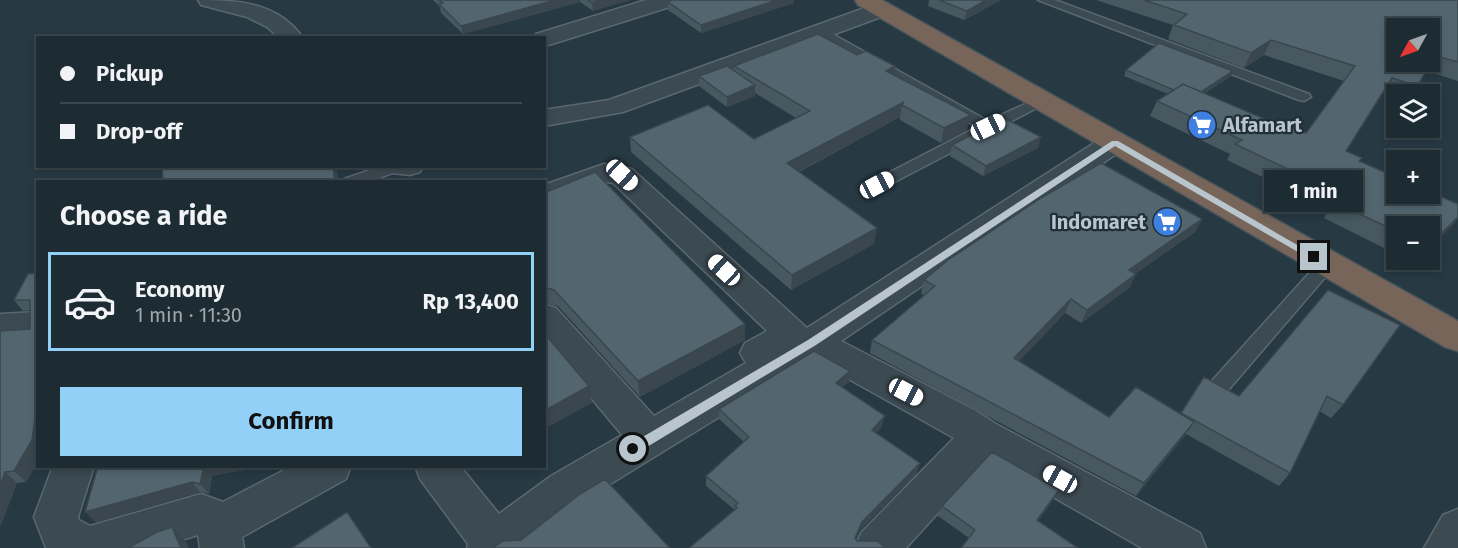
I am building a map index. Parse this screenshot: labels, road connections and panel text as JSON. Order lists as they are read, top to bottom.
{
  "places": {
    "supermarket": ["Alfamart", "Indomaret"]
  },
  "north": "bottom left",
  "page": {
    "map_buttons": ["+", "−"],
    "banner": ["Pickup", "Drop-off"],
    "bubble": "1 min",
    "heading": "Choose a ride",
    "list": [
      {
        "name": "Economy",
        "note": "1 min · 11:30",
        "value": "Rp 13,400"
      }
    ],
    "buttons": "Confirm"
  }
}
